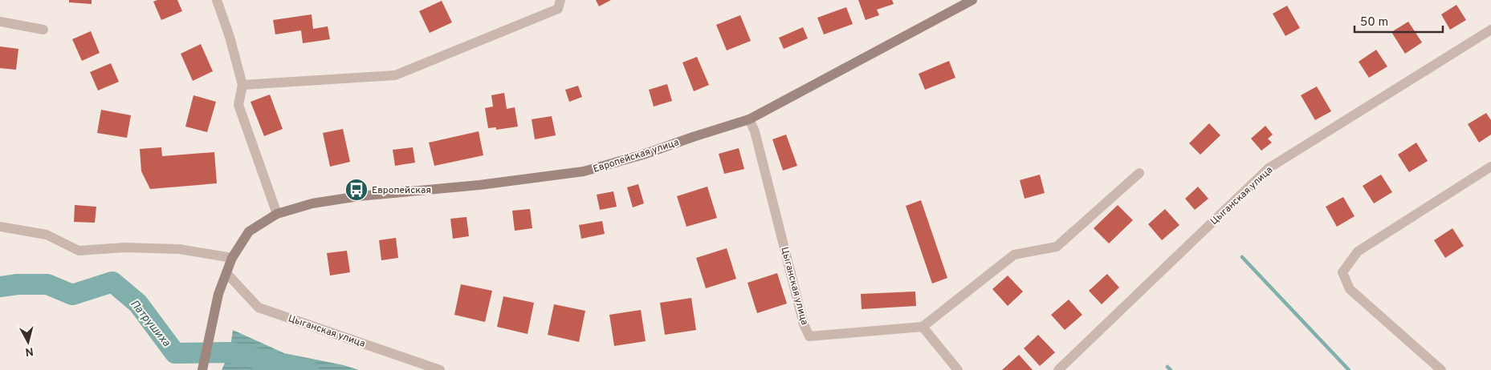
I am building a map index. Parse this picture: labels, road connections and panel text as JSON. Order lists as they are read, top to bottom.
{
  "streets": {
    "street": ["Европейская улица", "Цыганская улица"]
  },
  "crossings": [
    ["Европейская улица", "Цыганская улица"]
  ],
  "water": ["Патрушиха"],
  "places": {
    "bus stop": ["Европейская"]
  },
  "scale_bar": "50 m",
  "north": "bottom"
}
